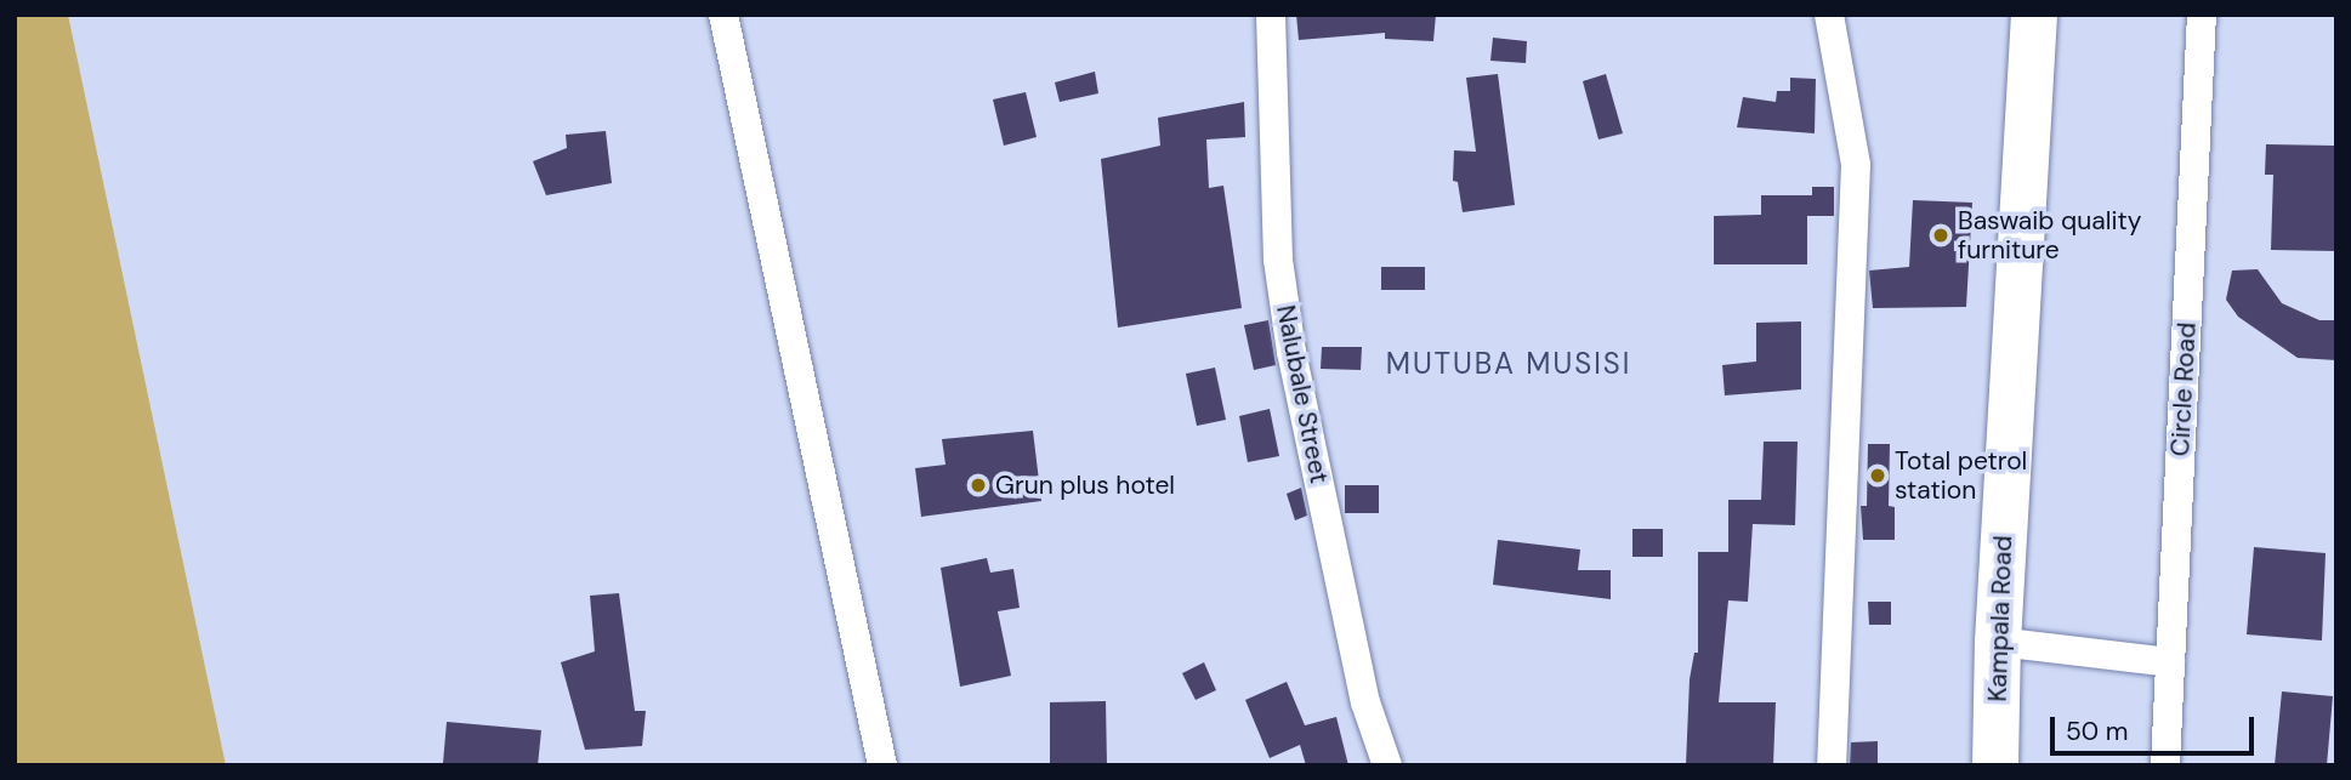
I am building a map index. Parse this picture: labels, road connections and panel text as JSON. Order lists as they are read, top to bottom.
{
  "streets": {
    "main road": ["Kampala Road"],
    "street": ["Circle Road", "Nalubale Street"]
  },
  "districts": ["MUTUBA MUSISI"],
  "places": ["Baswaib quality furniture", "Total petrol station", "Grun plus hotel"],
  "scale_bar": "50 m"
}
